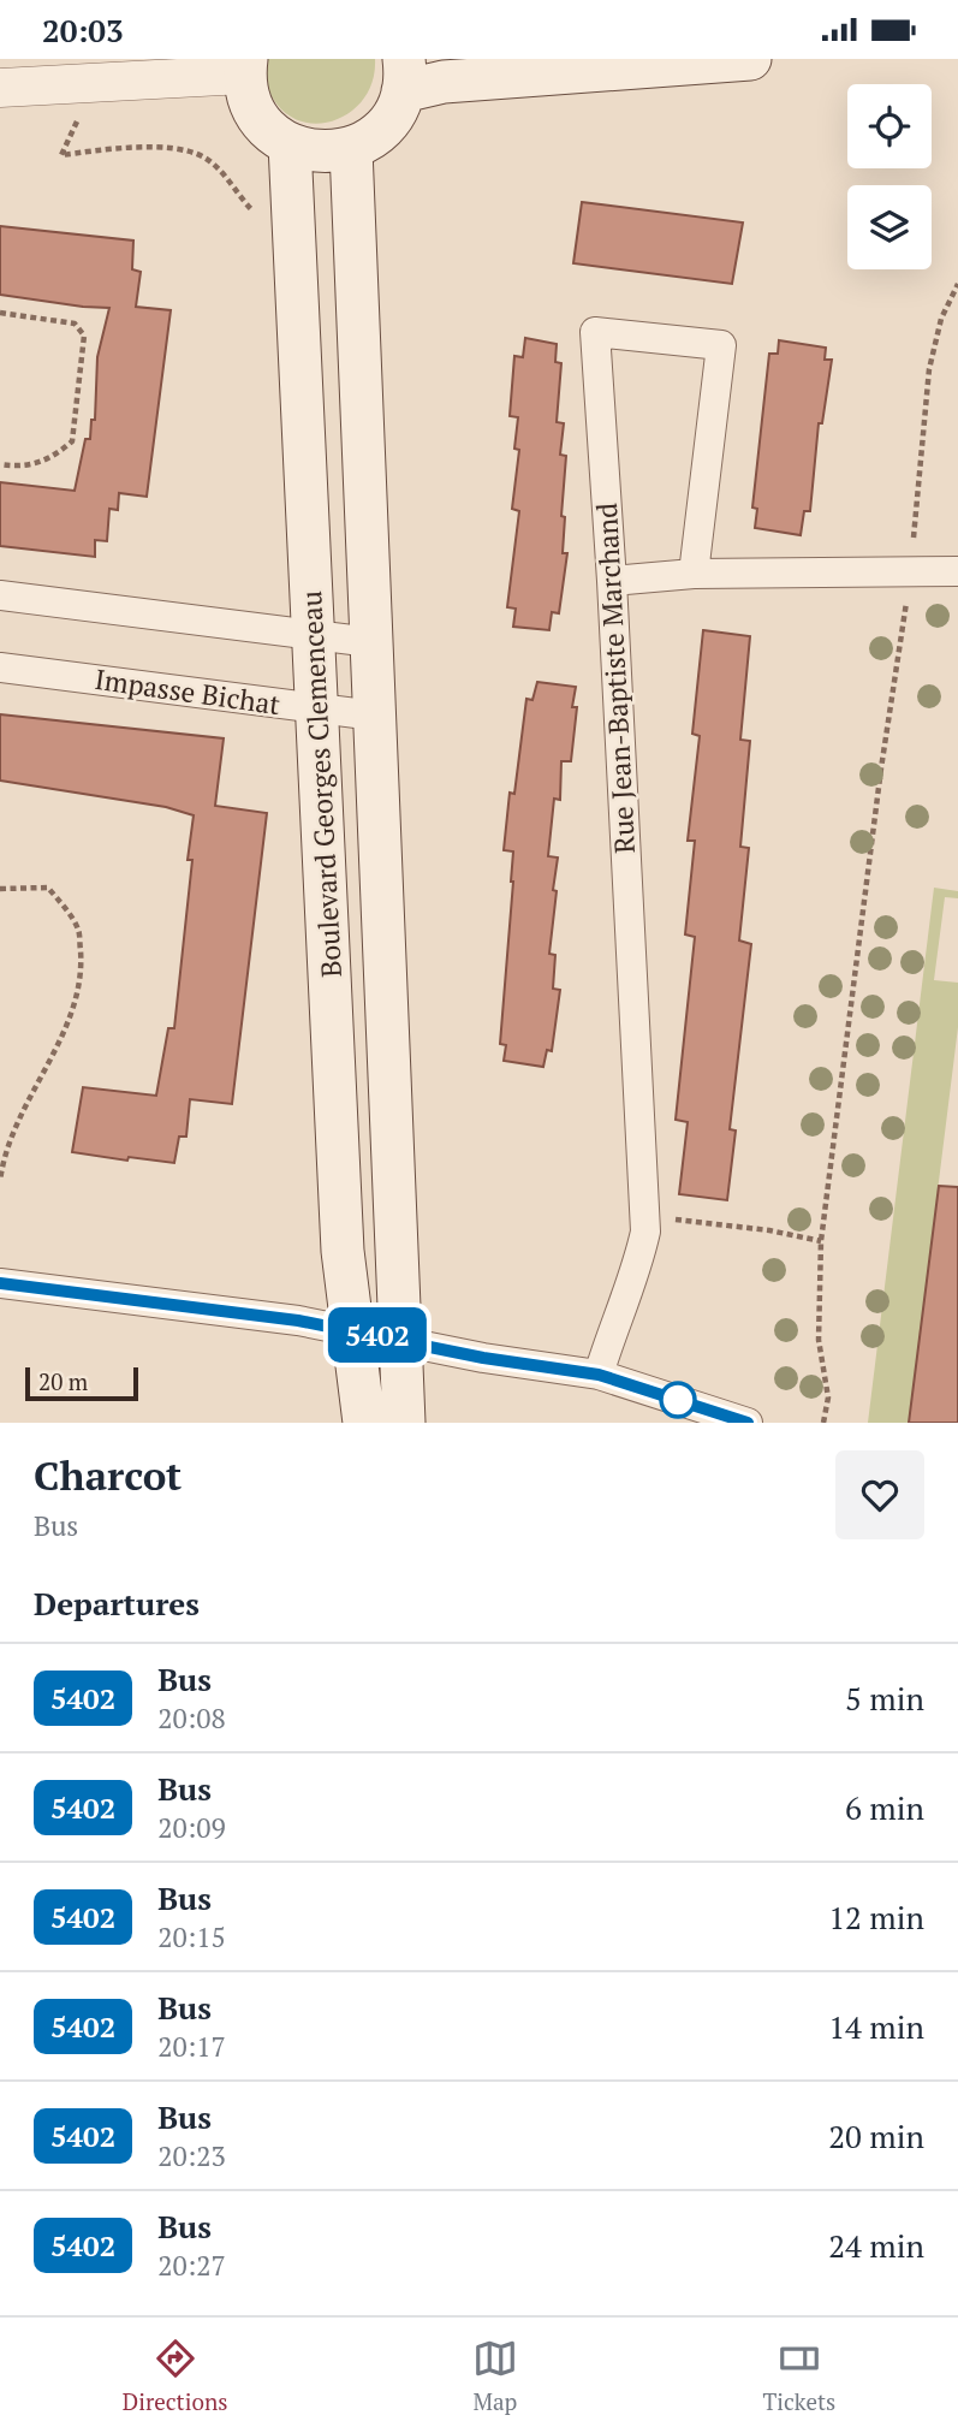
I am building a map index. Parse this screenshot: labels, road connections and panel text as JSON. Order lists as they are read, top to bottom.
{
  "streets": {
    "main road": ["Boulevard Georges Clemenceau"],
    "street": ["Rue Jean-Baptiste Marchand", "Impasse Bichat"]
  },
  "crossings": [
    ["Impasse Bichat", "Boulevard Georges Clemenceau"]
  ],
  "lines": ["bus line 5402"],
  "scale_bar": "20 m",
  "page": {
    "status": "20:03",
    "on_map": "5402",
    "scale": "20 m",
    "heading": [
      ["Charcot", "Bus"],
      "Departures"
    ],
    "list": [
      {
        "mark": "5402",
        "name": "Bus",
        "note": "20:08",
        "value": "5 min"
      },
      {
        "mark": "5402",
        "name": "Bus",
        "note": "20:09",
        "value": "6 min"
      },
      {
        "mark": "5402",
        "name": "Bus",
        "note": "20:15",
        "value": "12 min"
      },
      {
        "mark": "5402",
        "name": "Bus",
        "note": "20:17",
        "value": "14 min"
      },
      {
        "mark": "5402",
        "name": "Bus",
        "note": "20:23",
        "value": "20 min"
      },
      {
        "mark": "5402",
        "name": "Bus",
        "note": "20:27",
        "value": "24 min"
      }
    ],
    "tabs": ["Directions", "Map", "Tickets"]
  }
}
